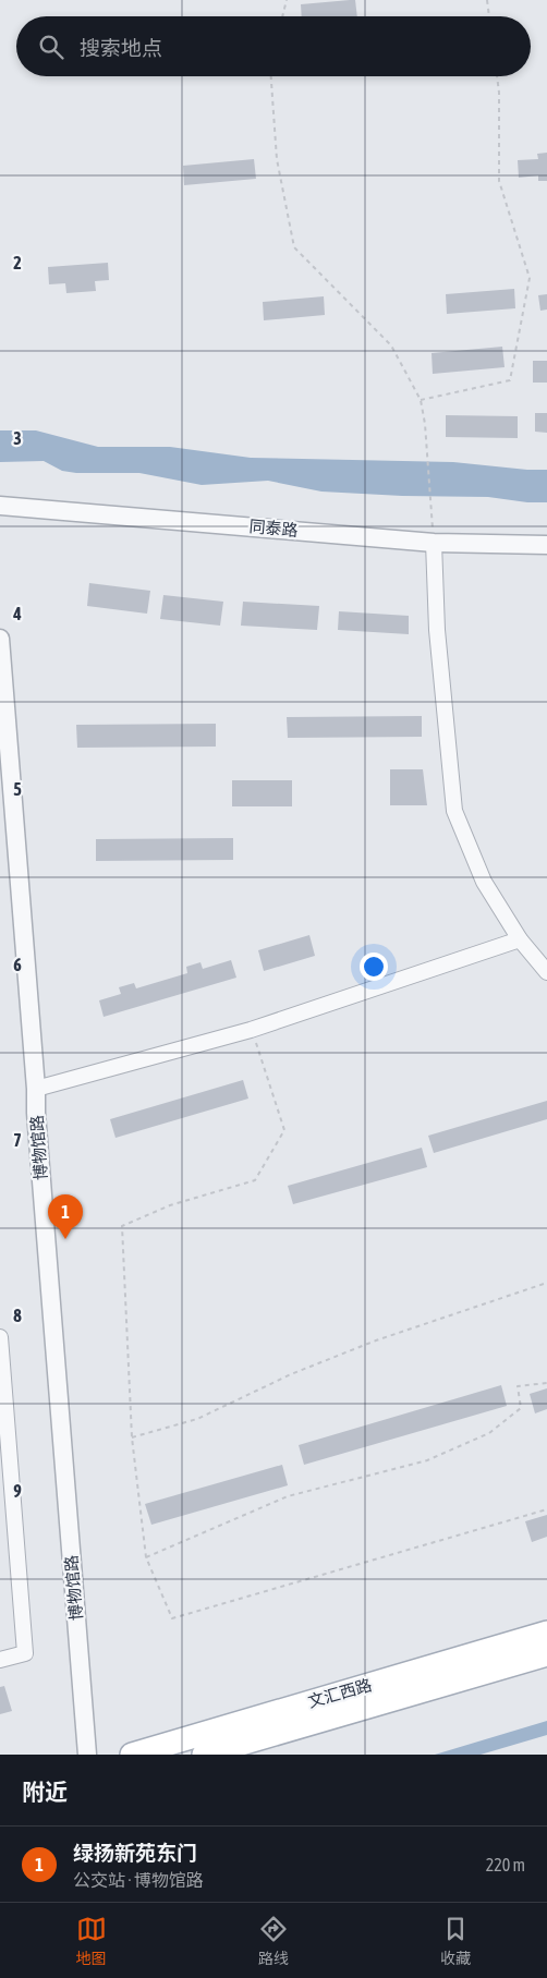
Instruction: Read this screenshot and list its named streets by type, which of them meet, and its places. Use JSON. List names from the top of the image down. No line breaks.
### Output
{"streets":{"main road":["文汇西路"],"street":["同泰路","博物馆路"]},"page":{"search":"搜索地点","pins":"1","heading":"附近","list":[{"mark":"1","name":"绿扬新苑东门","note":"公交站 · 博物馆路","value":"220 m"}],"nav":["地图","路线","收藏"]},"grid":{"rows":["2","3","4","5","6","7","8","9"]}}
